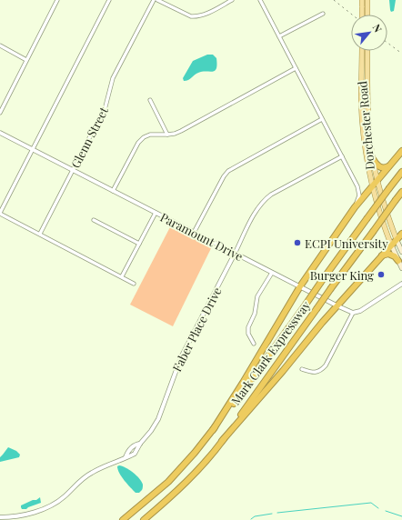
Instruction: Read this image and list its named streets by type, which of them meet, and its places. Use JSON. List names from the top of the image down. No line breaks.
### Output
{"streets":{"highway":["Mark Clark Expressway"],"main road":["Dorchester Road"],"street":["Glenn Street","Paramount Drive","Faber Place Drive"]},"crossings":[["Glenn Street","Paramount Drive"],["Paramount Drive","Faber Place Drive"]],"places":["ECPI University","Burger King"],"north":"top right"}
